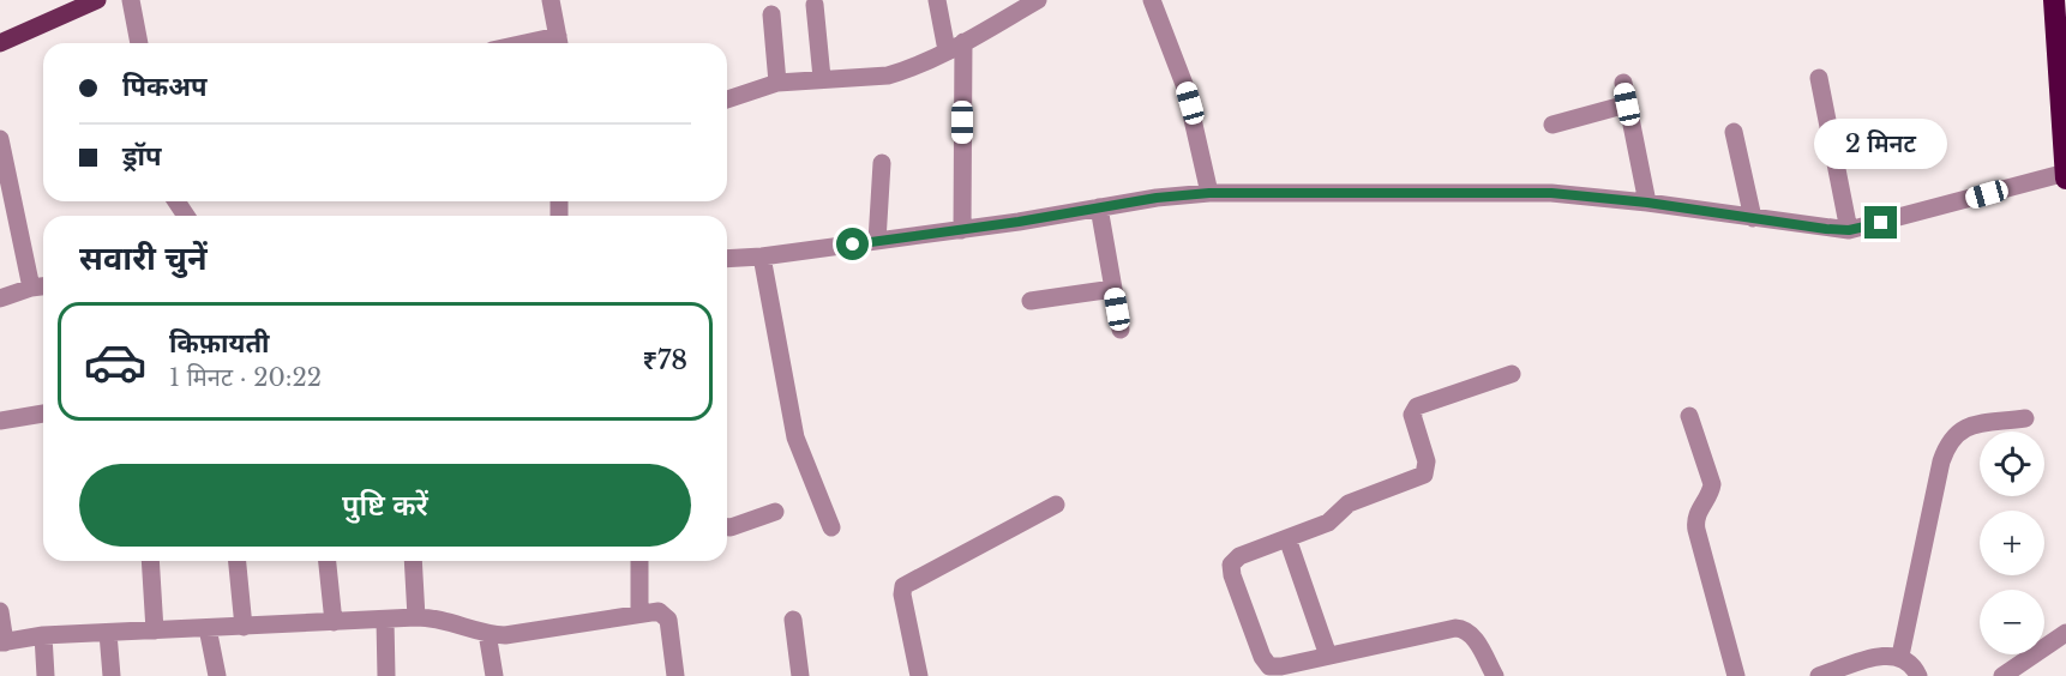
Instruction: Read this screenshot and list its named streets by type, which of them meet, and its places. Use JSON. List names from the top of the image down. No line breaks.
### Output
{"page":{"banner":["पिकअप","ड्रॉप"],"bubble":"2 मिनट","heading":"सवारी चुनें","list":[{"name":"किफ़ायती","note":"1 मिनट · 20:22","value":"₹78"}],"map_buttons":["+","−"],"buttons":"पुष्टि करें"}}
